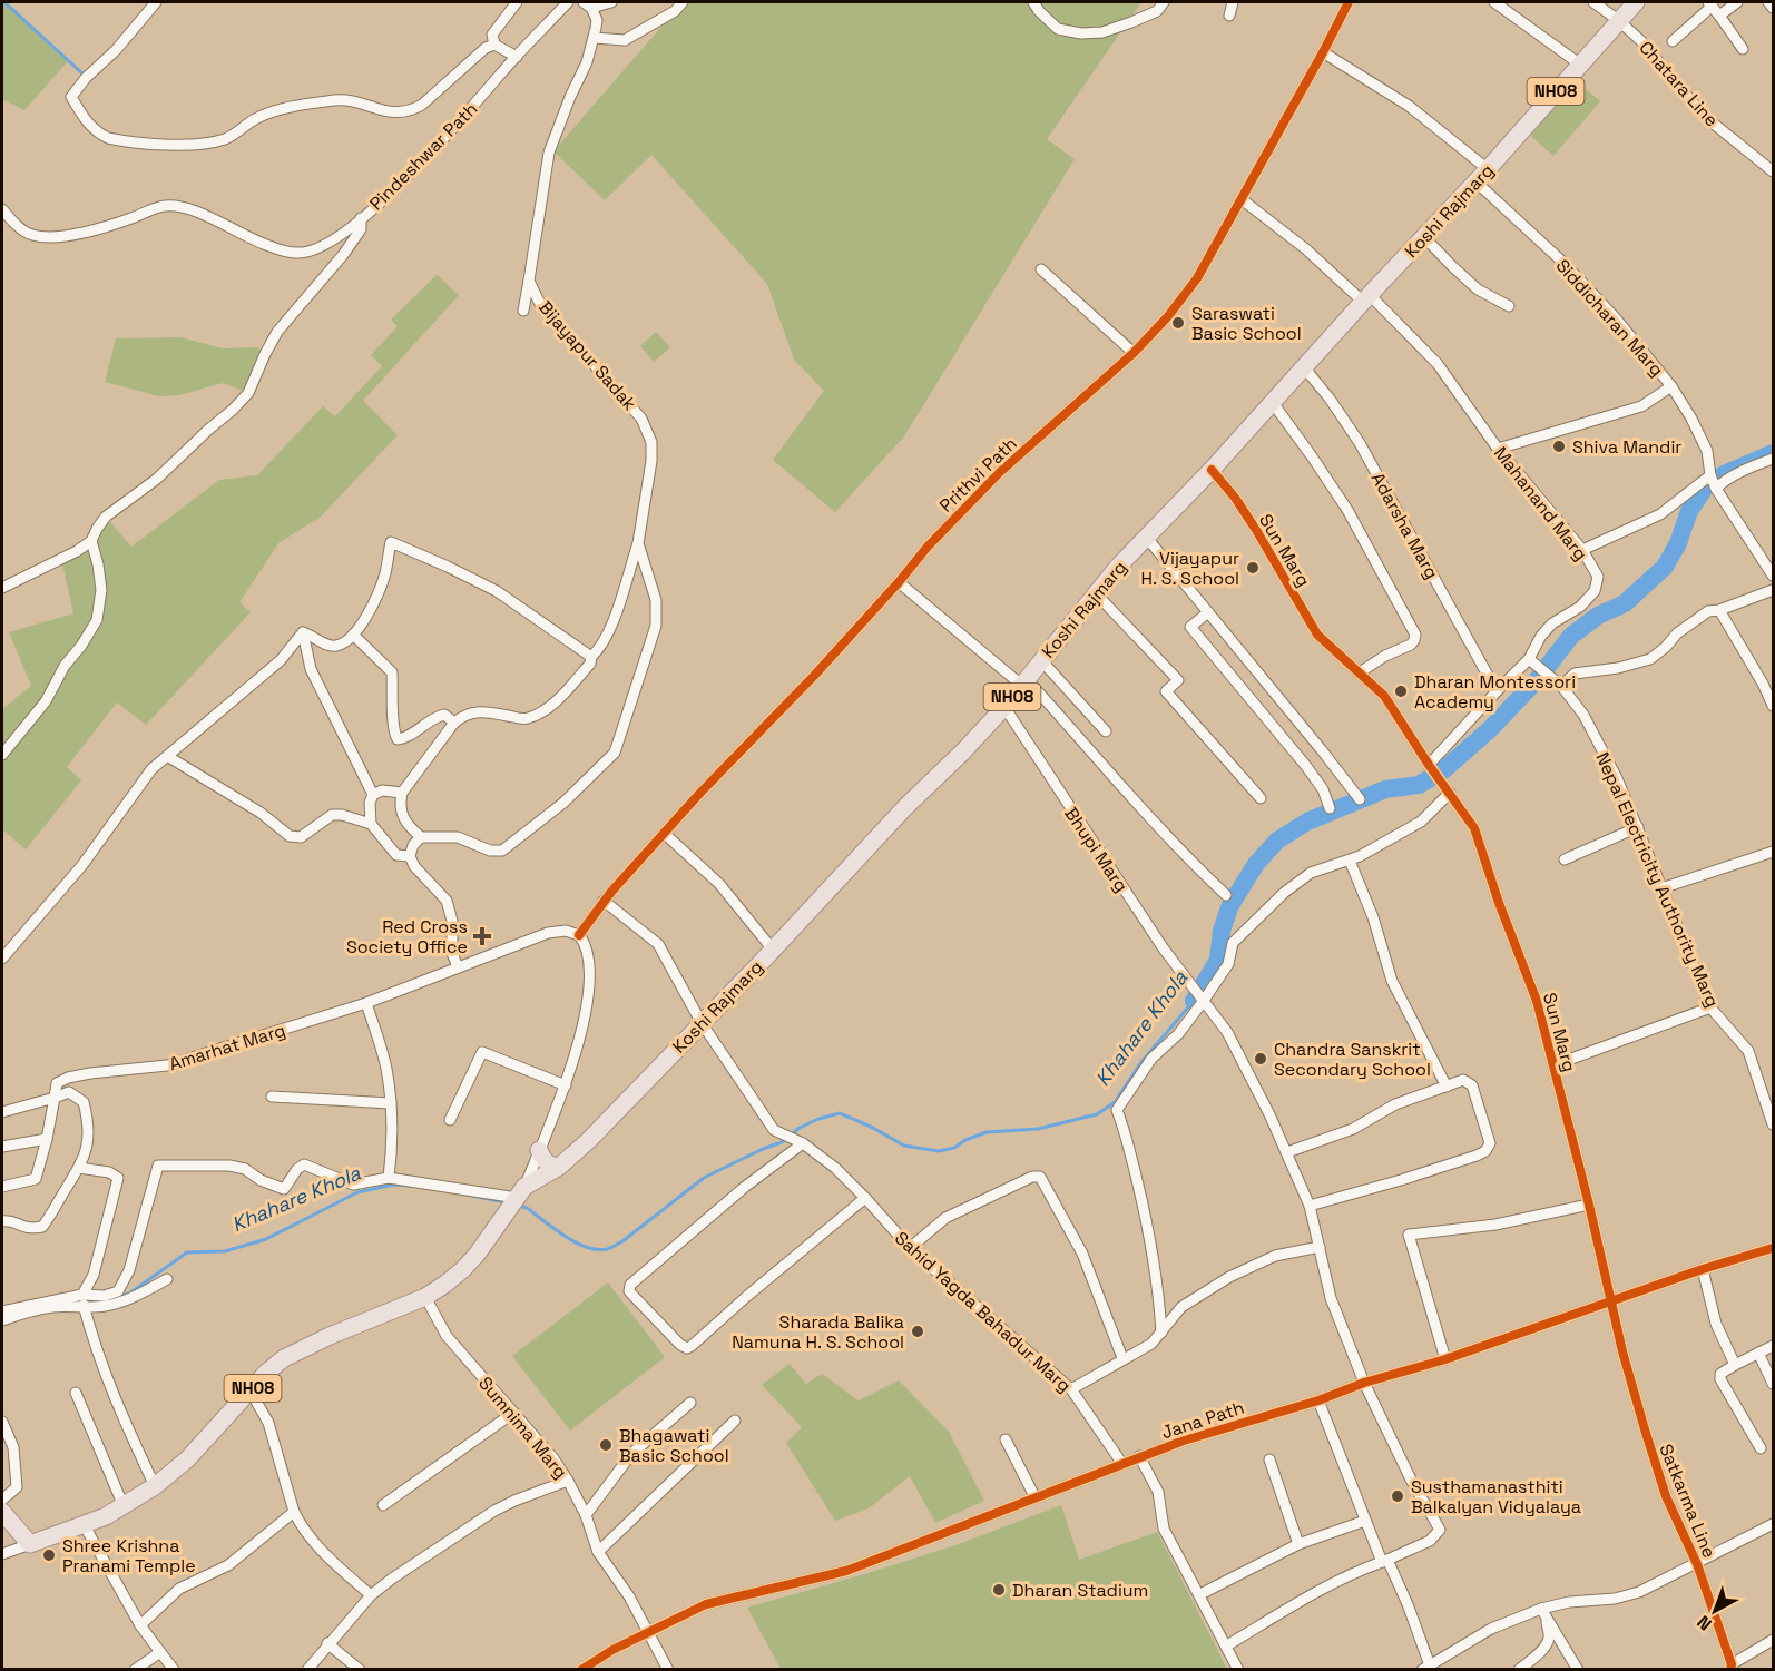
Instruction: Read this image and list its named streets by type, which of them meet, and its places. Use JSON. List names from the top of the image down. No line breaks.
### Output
{"streets":{"main road":["NH08","Koshi Rajmarg"],"street":["Chatara Line","Pindeshwar Path","Siddicharan Marg","Bijayapur Sadak","Prithvi Path","Mahanand Marg","Adarsha Marg","Sun Marg","Bhupi Marg","Nepal Electricity Authority Marg","Amarhat Marg","Sahid Yagda Bahadur Marg","Jana Path","Sumnima Marg","Satkarma Line"]},"crossings":[["Chatara Line","Koshi Rajmarg"],["Koshi Rajmarg","Siddicharan Marg"],["Koshi Rajmarg","Mahanand Marg"],["Koshi Rajmarg","Adarsha Marg"],["Koshi Rajmarg","Sun Marg"],["Koshi Rajmarg","Bhupi Marg"],["Koshi Rajmarg","Sumnima Marg"],["Siddicharan Marg","Prithvi Path"],["Prithvi Path","Mahanand Marg"],["Mahanand Marg","Adarsha Marg"],["Mahanand Marg","Sun Marg"],["Mahanand Marg","Nepal Electricity Authority Marg"],["Sun Marg","Jana Path"],["Sun Marg","Satkarma Line"],["Bhupi Marg","Jana Path"],["Sahid Yagda Bahadur Marg","Jana Path"],["Jana Path","Sumnima Marg"],["Jana Path","Satkarma Line"]],"water":["Khahare Khola"],"places":{"other":["Saraswati Basic School","Shiva Mandir","Vijayapur H. S. School","Dharan Montessori Academy","Chandra Sanskrit Secondary School","Sharada Balika Namuna H. S. School","Bhagawati Basic School","Susthamanasthiti Balkalyan Vidyalaya","Shree Krishna Pranami Temple","Dharan Stadium"],"health":["Red Cross Society Office"]},"north":"bottom left"}
